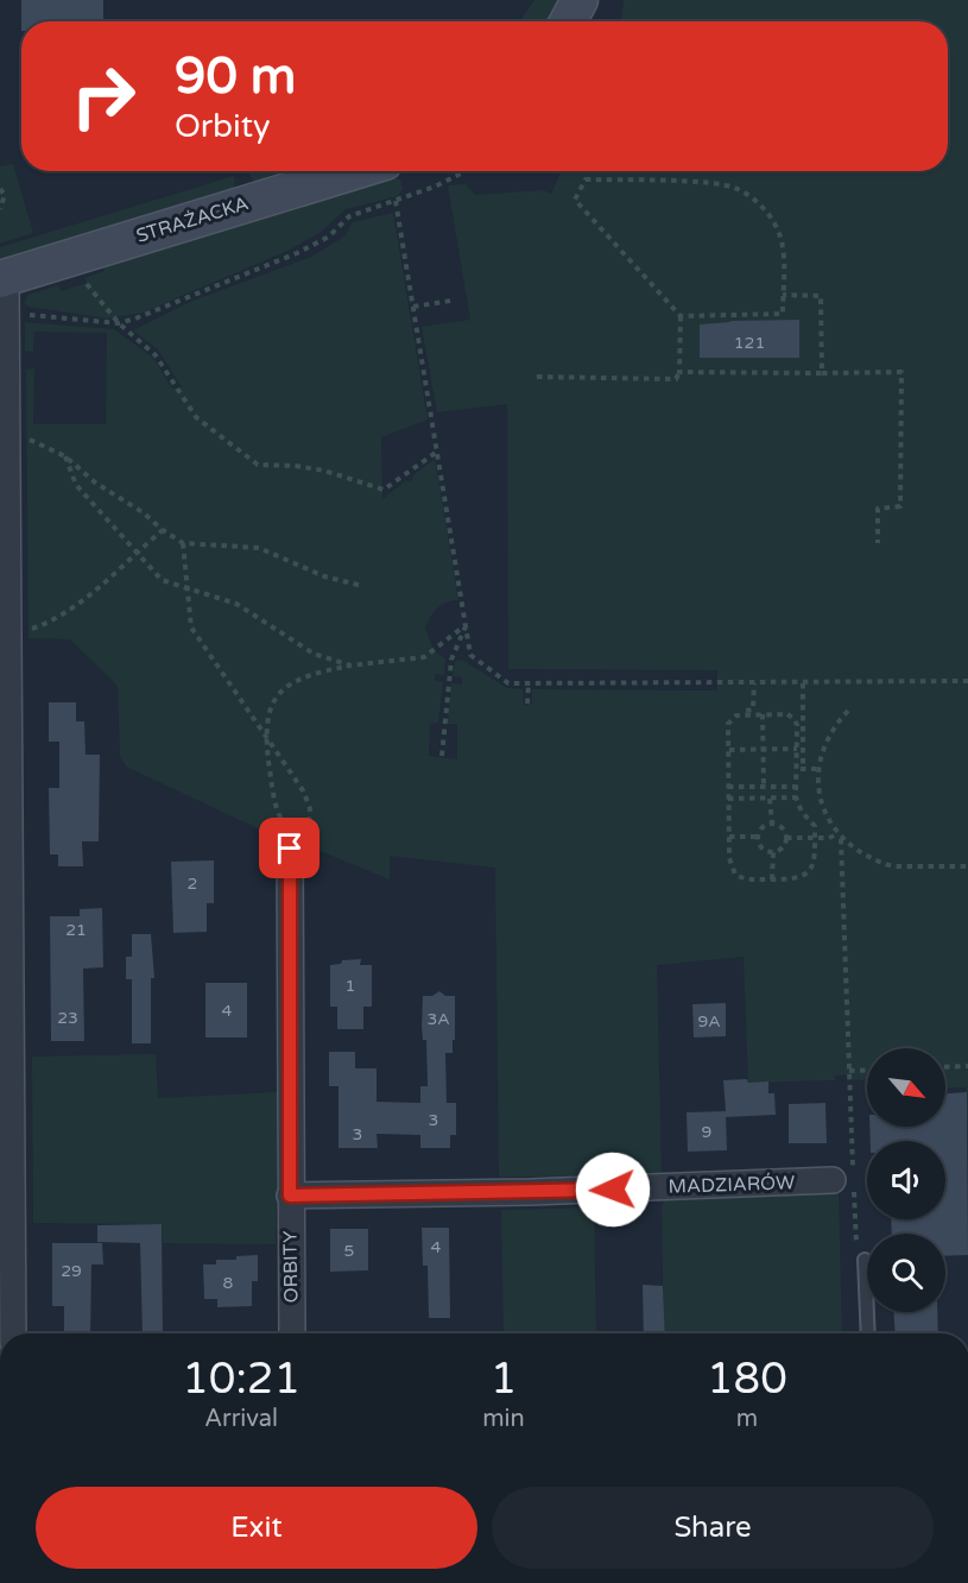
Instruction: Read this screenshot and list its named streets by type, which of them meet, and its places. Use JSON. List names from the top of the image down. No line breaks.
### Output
{"streets":{"street":["STRAŻACKA","MADZIARÓW","ORBITY"]},"crossings":[["MADZIARÓW","ORBITY"]],"house_numbers":["121","2","21","1","4","23","3A","9A","3","9","3","4","5","29","8"],"north":"bottom right","page":{"turn":["90 m","Orbity"],"eta":["10:21","Arrival","1","min","180","m"],"buttons":["Exit","Share"]}}
